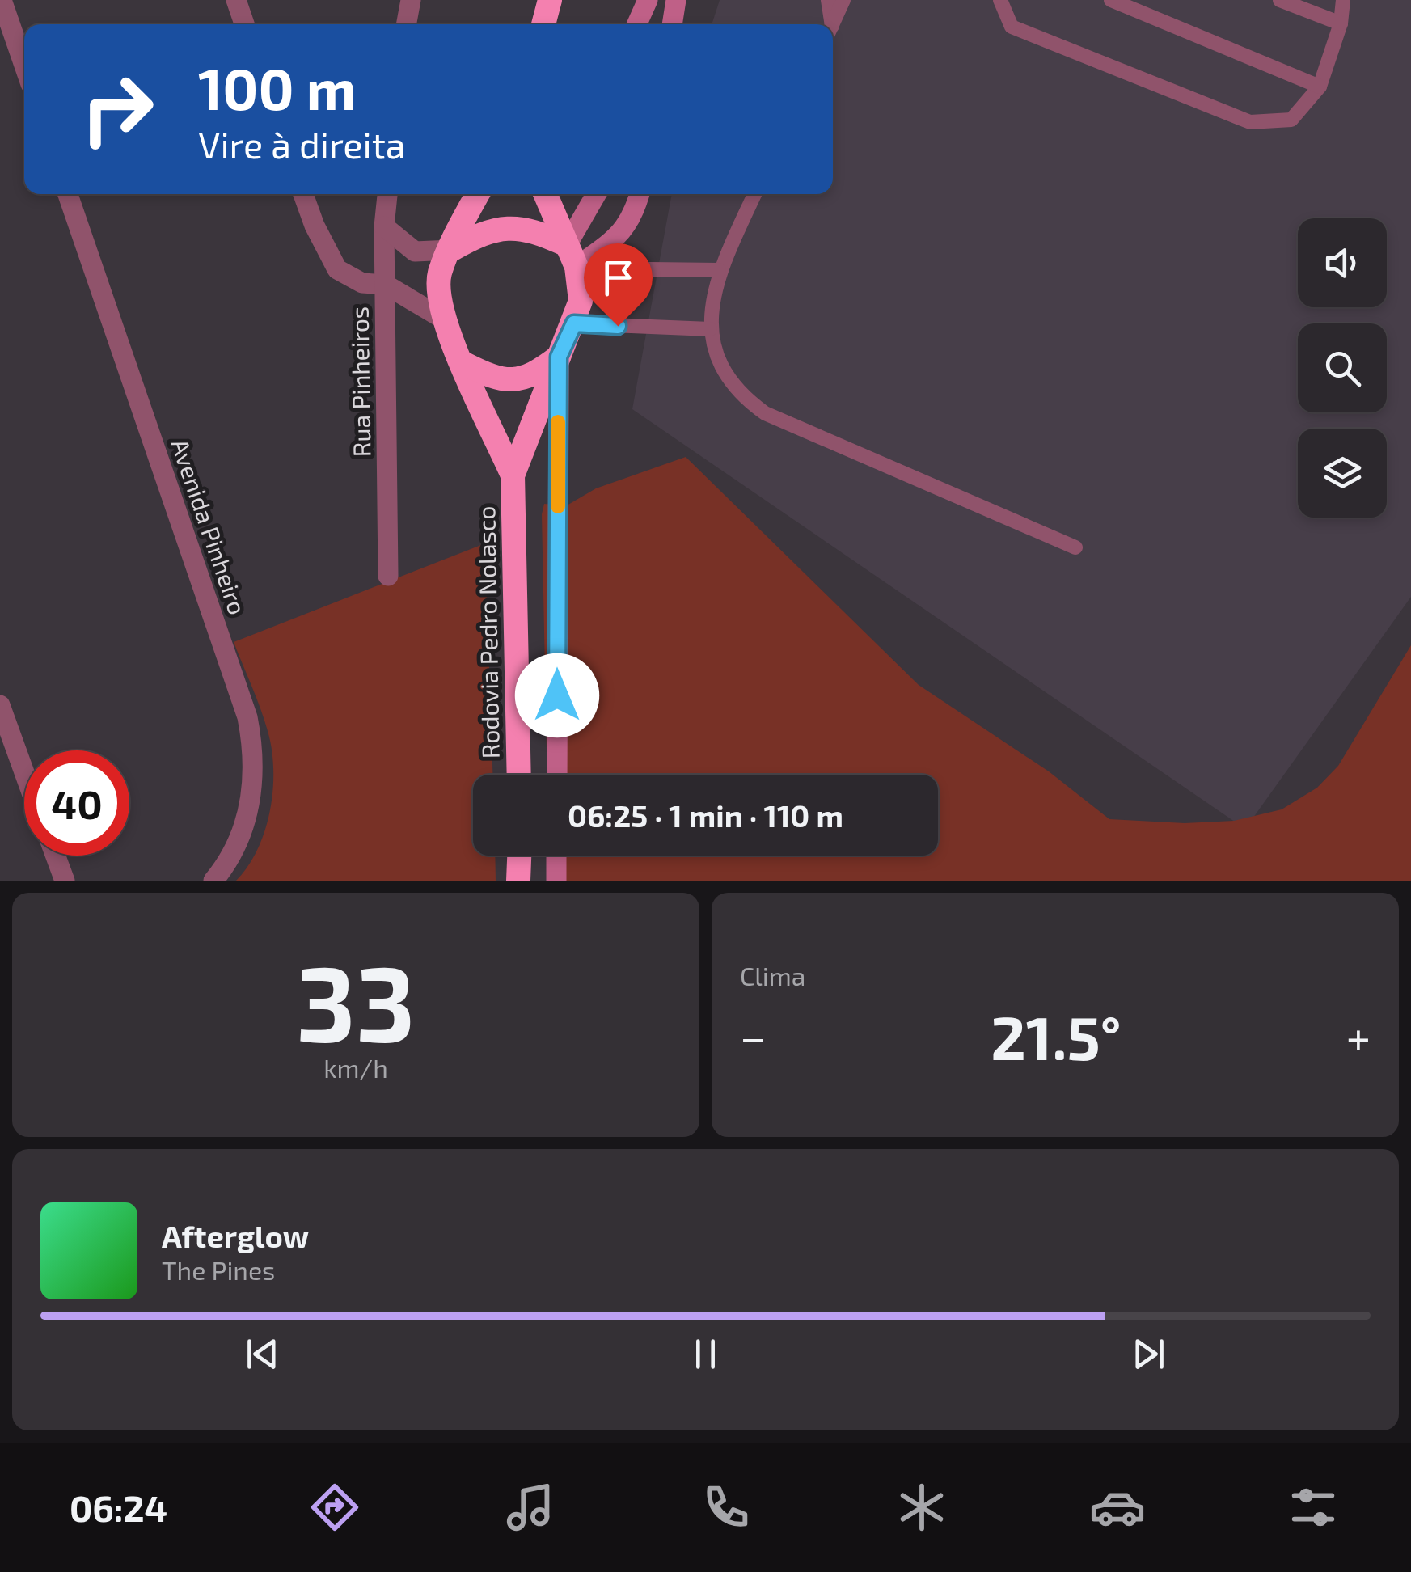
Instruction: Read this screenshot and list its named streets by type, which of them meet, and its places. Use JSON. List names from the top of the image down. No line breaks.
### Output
{"streets":{"highway":["Rodovia Pedro Nolasco"],"street":["Rua Pinheiros","Avenida Pinheiro"]},"page":{"turn":["100 m","Vire à direita"],"limit":"40","trip":"06:25 · 1 min · 110 m","tile":[["33","km/h"],"Clima"],"heat":["−","21.5°","+"],"song":["Afterglow","The Pines"],"tabs":"06:24"}}
